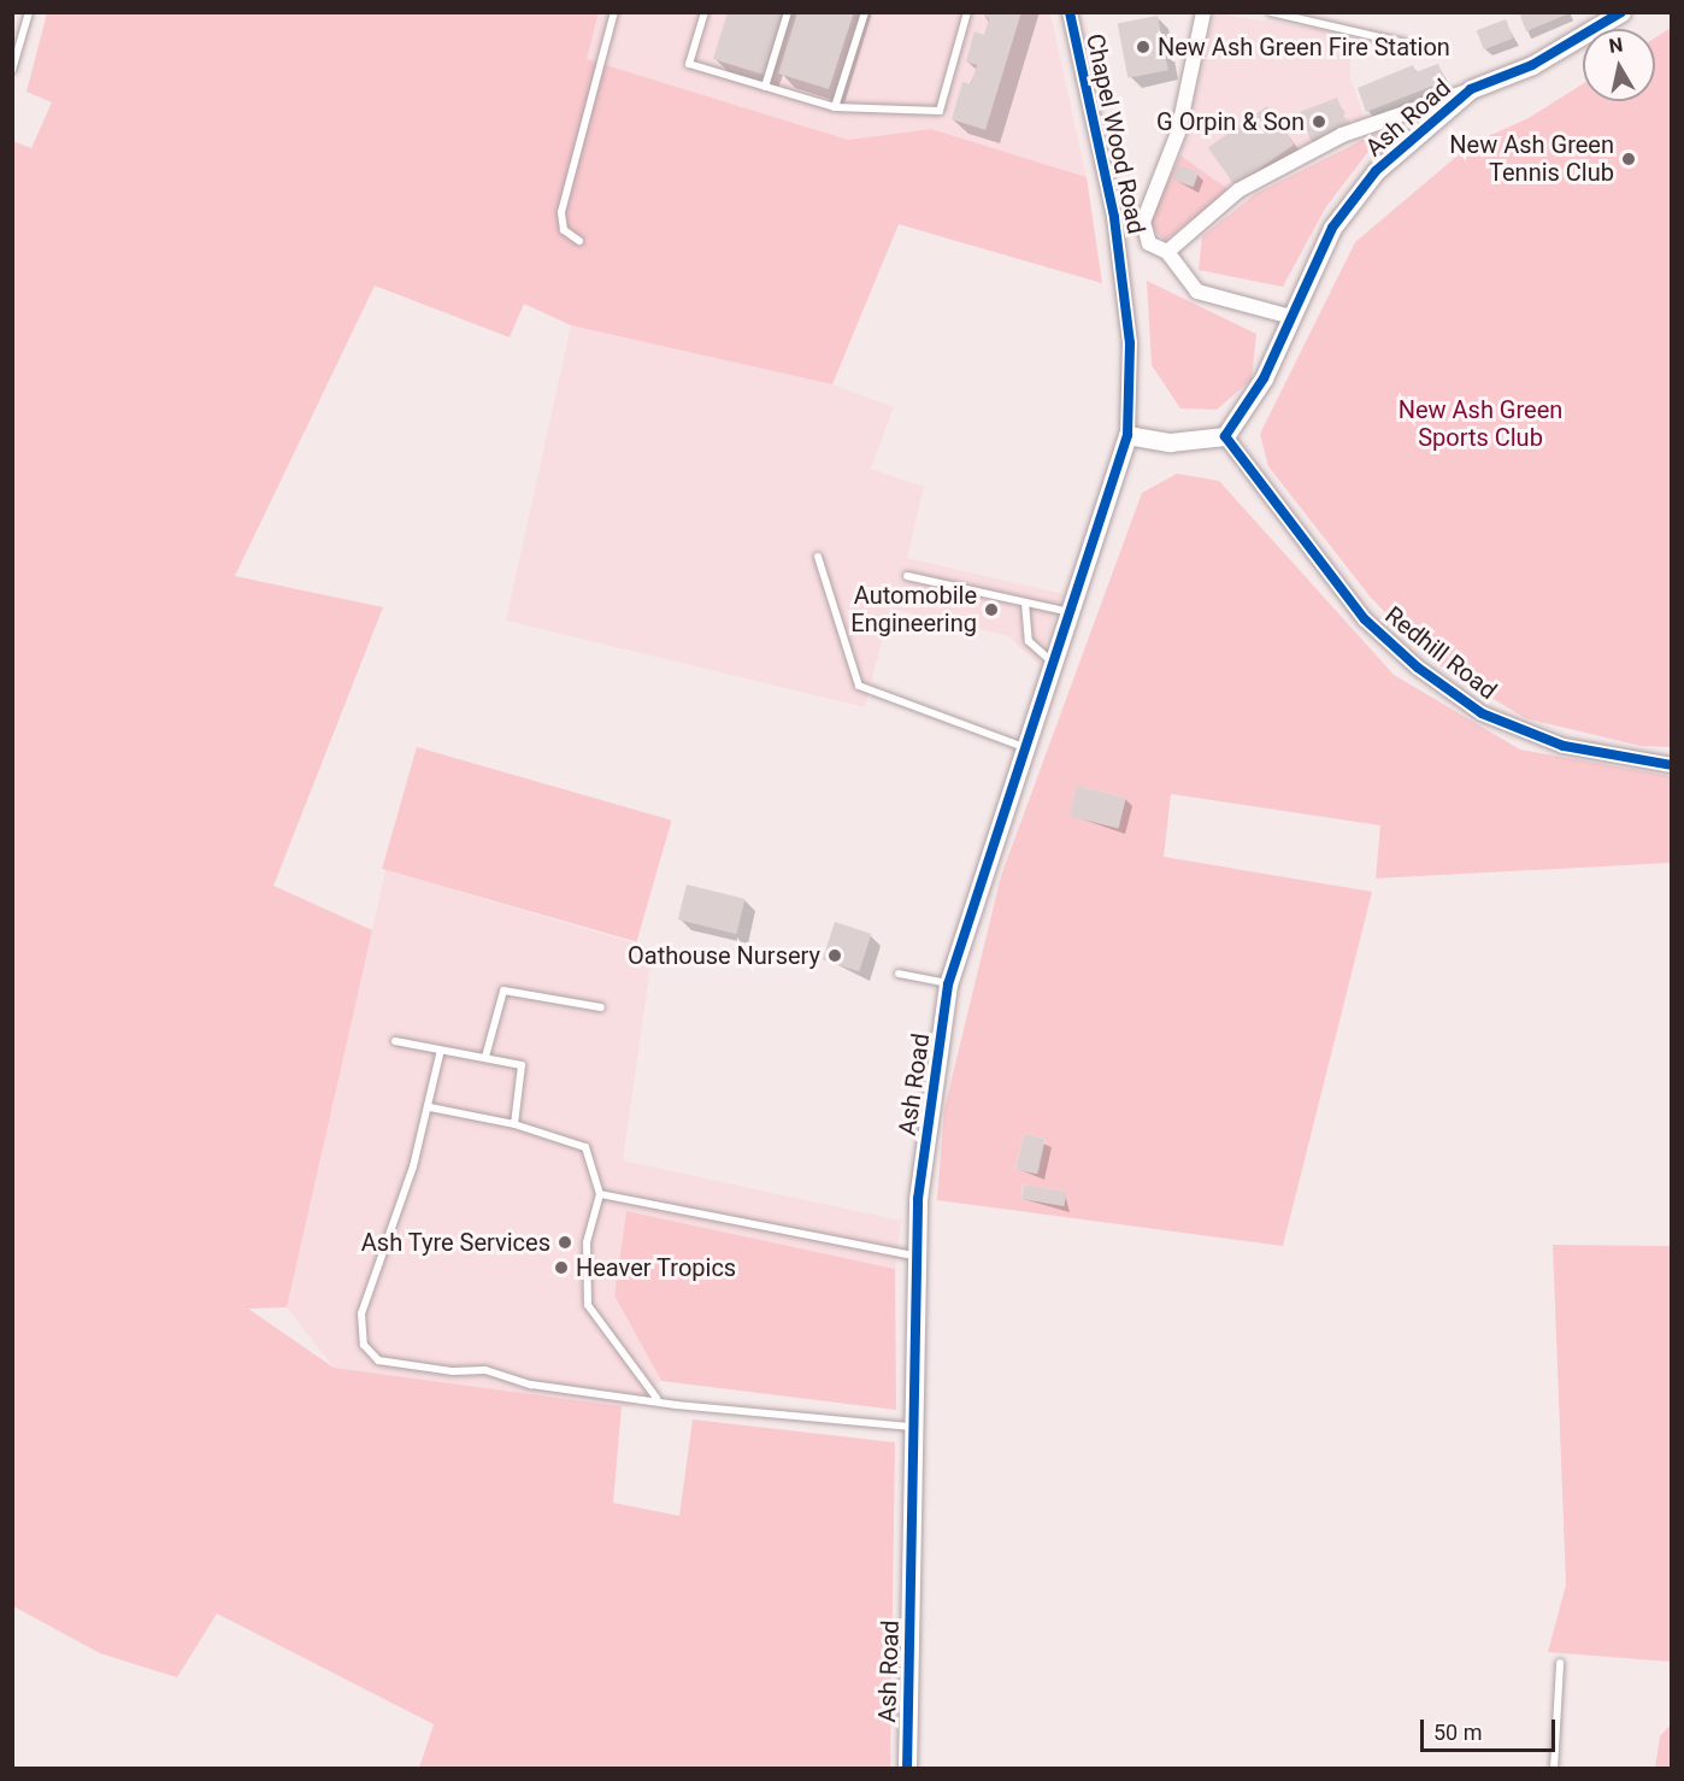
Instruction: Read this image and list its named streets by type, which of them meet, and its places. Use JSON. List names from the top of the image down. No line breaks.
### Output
{"streets":{"street":["Ash Road","Chapel Wood Road","Redhill Road"]},"crossings":[["Ash Road","Chapel Wood Road"],["Ash Road","Redhill Road"]],"parks":["New Ash Green Sports Club"],"places":["New Ash Green Fire Station","G Orpin & Son","New Ash Green Tennis Club","Automobile Engineering","Oathouse Nursery","Ash Tyre Services","Heaver Tropics"],"scale_bar":"50 m","north":"top"}
